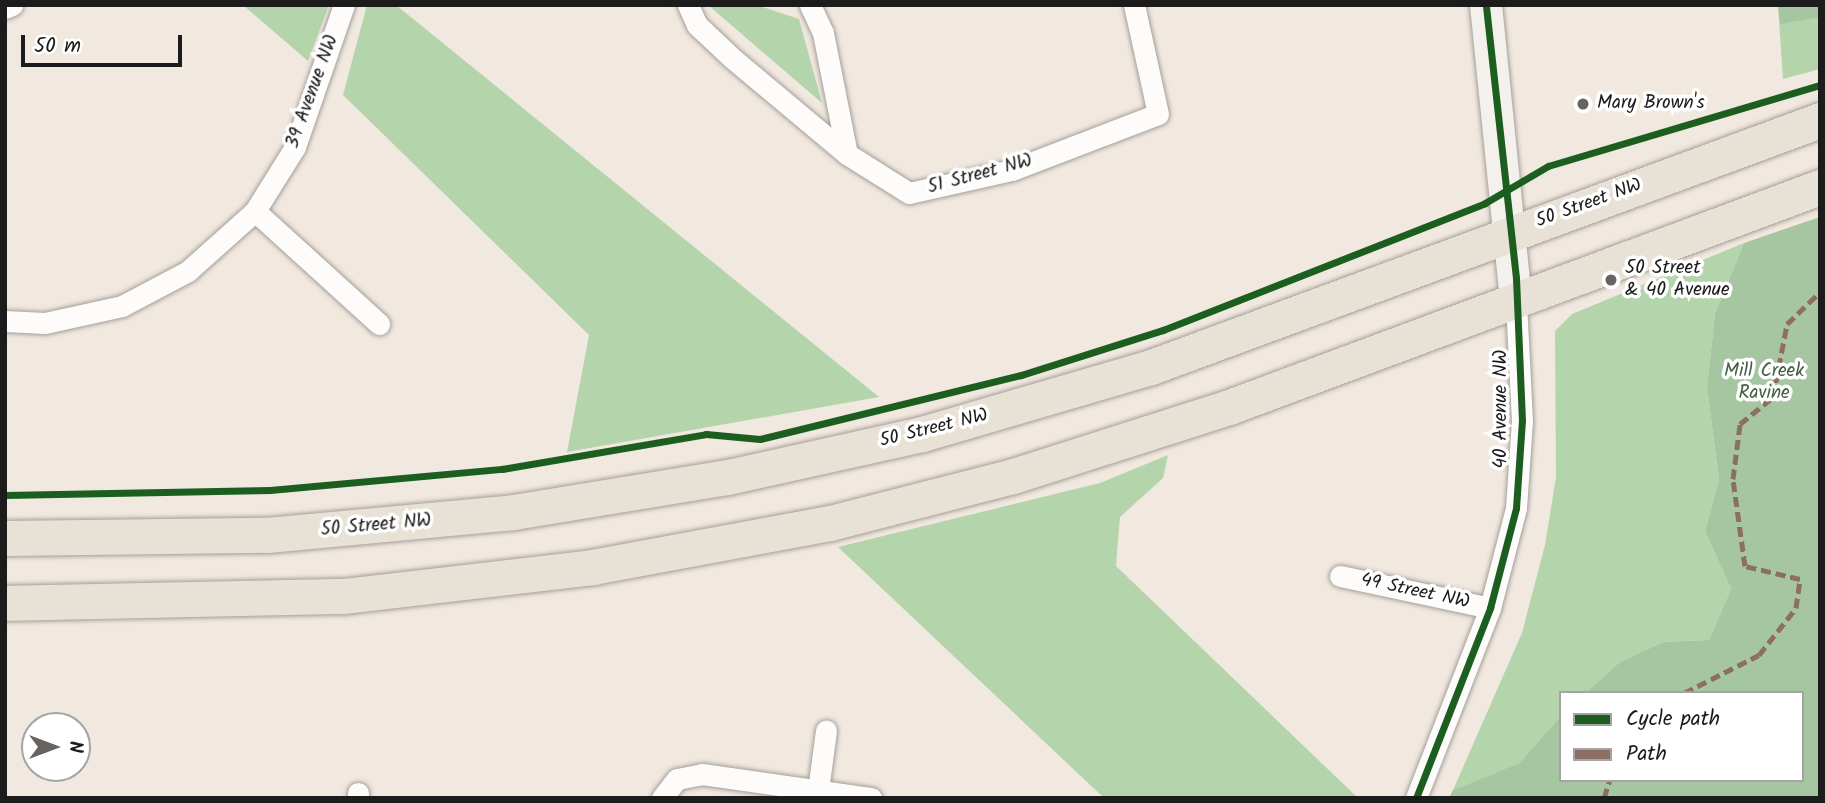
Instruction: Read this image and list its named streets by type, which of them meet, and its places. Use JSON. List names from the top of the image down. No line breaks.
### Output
{"streets":{"main road":["50 Street NW"],"street":["39 Avenue NW","51 Street NW","40 Avenue NW","49 Street NW"]},"crossings":[["50 Street NW","40 Avenue NW"],["40 Avenue NW","49 Street NW"]],"parks":["Mill Creek Ravine"],"places":["Mary Brown's","50 Street & 40 Avenue"],"legend":["Cycle path","Path"],"scale_bar":"50 m","north":"right"}
